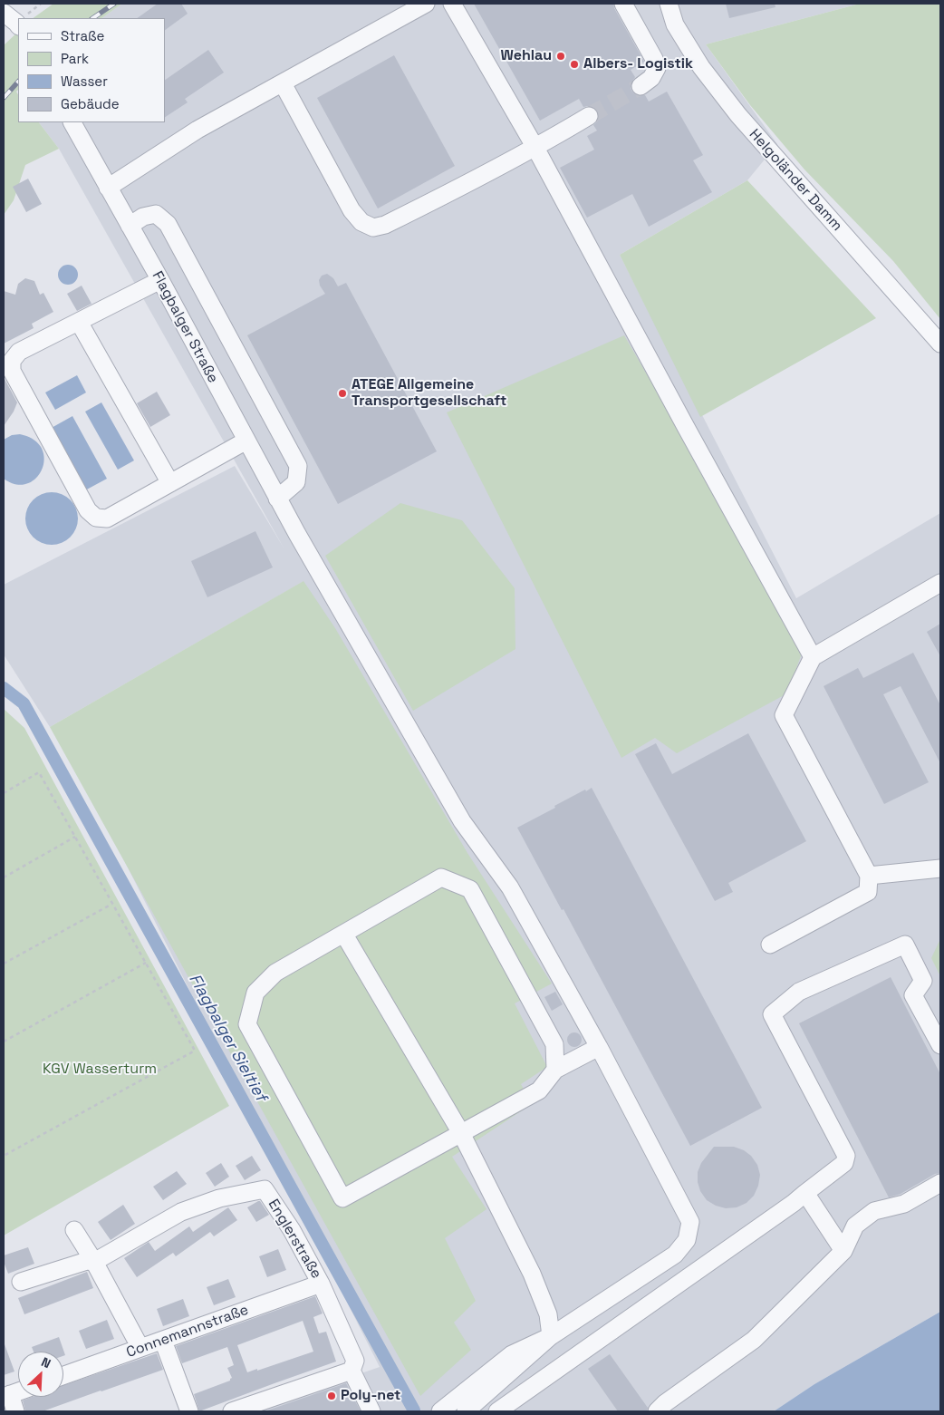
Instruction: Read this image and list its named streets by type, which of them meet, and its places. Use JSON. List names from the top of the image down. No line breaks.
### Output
{"streets":{"street":["Helgoländer Damm","Flagbalger Straße","Englerstraße","Connemannstraße"]},"crossings":[["Englerstraße","Connemannstraße"]],"water":["Flagbalger Sieltief"],"parks":["KGV Wasserturm"],"places":["Wehlau","Albers- Logistik","ATEGE Allgemeine Transportgesellschaft","Poly-net"],"legend":["Straße","Park","Wasser","Gebäude"],"north":"top right"}
